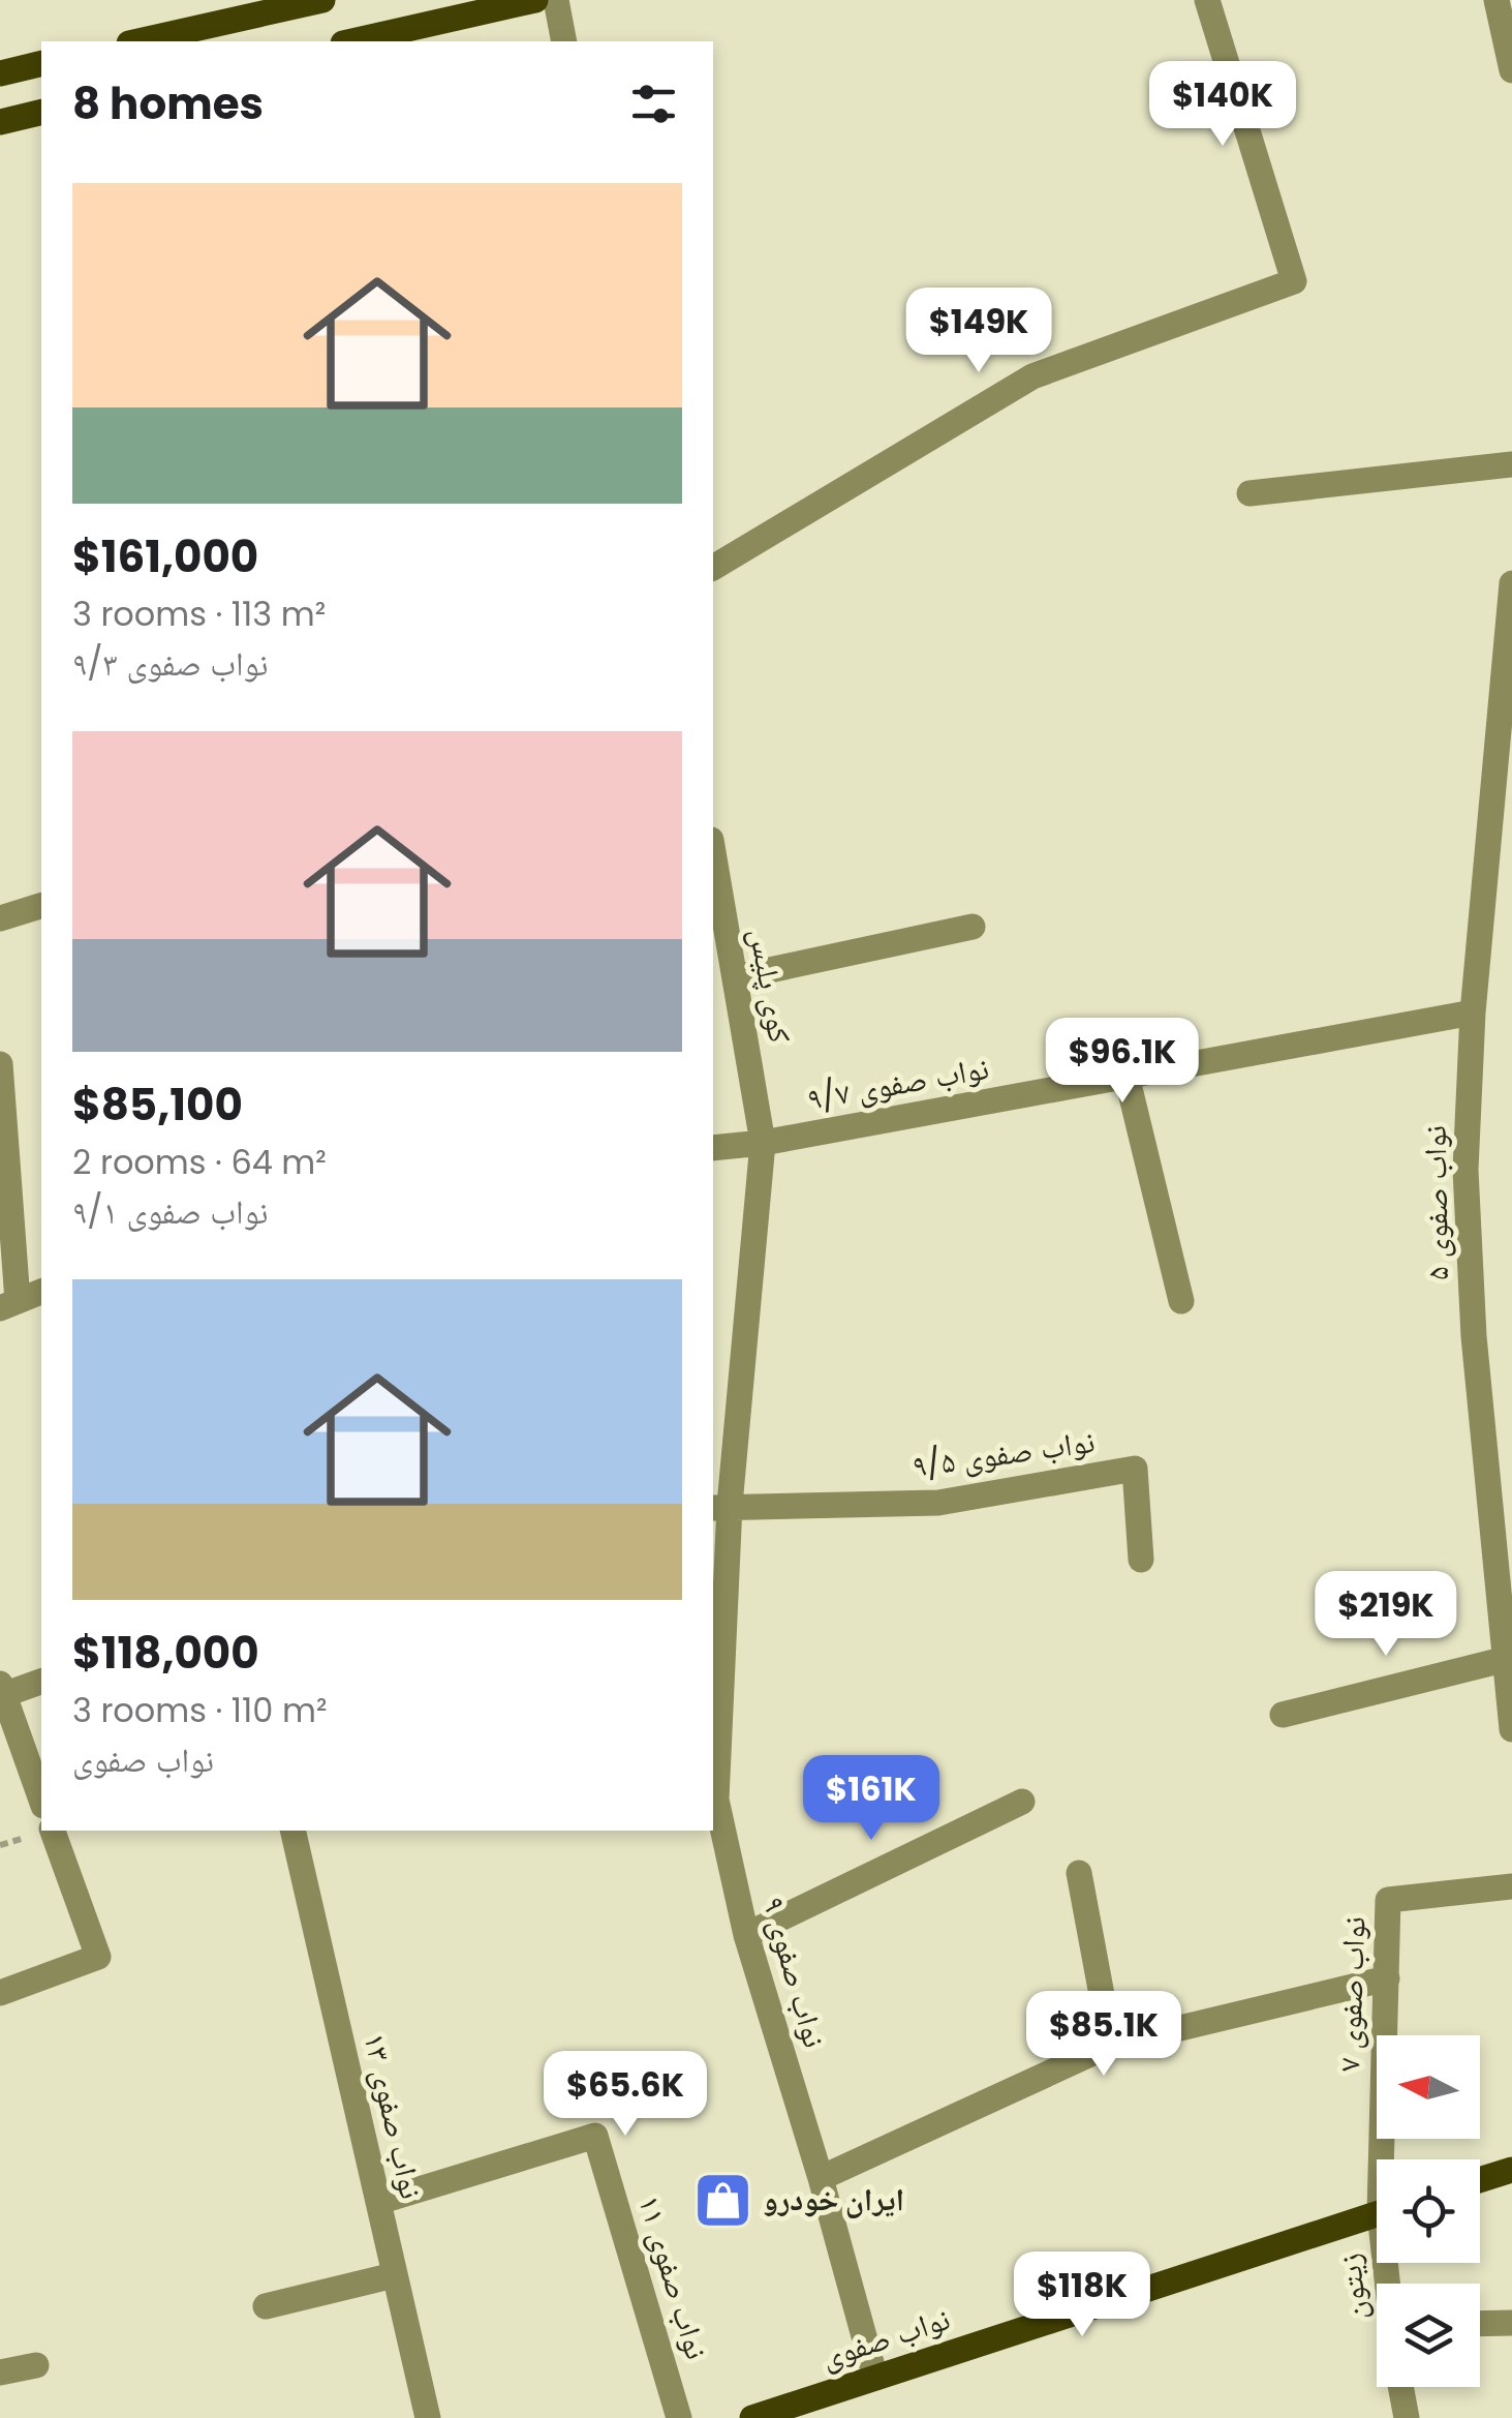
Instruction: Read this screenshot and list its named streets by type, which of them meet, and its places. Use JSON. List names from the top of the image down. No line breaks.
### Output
{"streets":{"main road":["نواب صفوی"],"street":["کوی پلیس","نواب صفوی ۹/۷","نواب صفوی ۵","نواب صفوی ۹/۵","نواب صفوی ۹","نواب صفوی ۷","نواب صفوی ۱۳","نواب صفوی ۱۱"]},"crossings":[["کوی پلیس","نواب صفوی ۹/۷"],["کوی پلیس","نواب صفوی ۹"],["نواب صفوی ۹/۷","نواب صفوی ۵"],["نواب صفوی ۹/۷","نواب صفوی ۹"],["نواب صفوی ۹/۵","نواب صفوی ۹"],["نواب صفوی ۹","نواب صفوی"],["نواب صفوی ۱۳","نواب صفوی ۱۱"]],"places":{"shop":["ایران خودرو"]},"north":"left","page":{"heading":"8 homes","price":["$140K","$149K","$96.1K","$219K","$161K","$85.1K","$65.6K","$118K"],"list":[{"name":"$161,000","note":"3 rooms · 113 m² · نواب صفوی ۹/۳"},{"name":"$85,100","note":"2 rooms · 64 m² · نواب صفوی ۹/۱"},{"name":"$118,000","note":"3 rooms · 110 m² · نواب صفوی"}]}}
